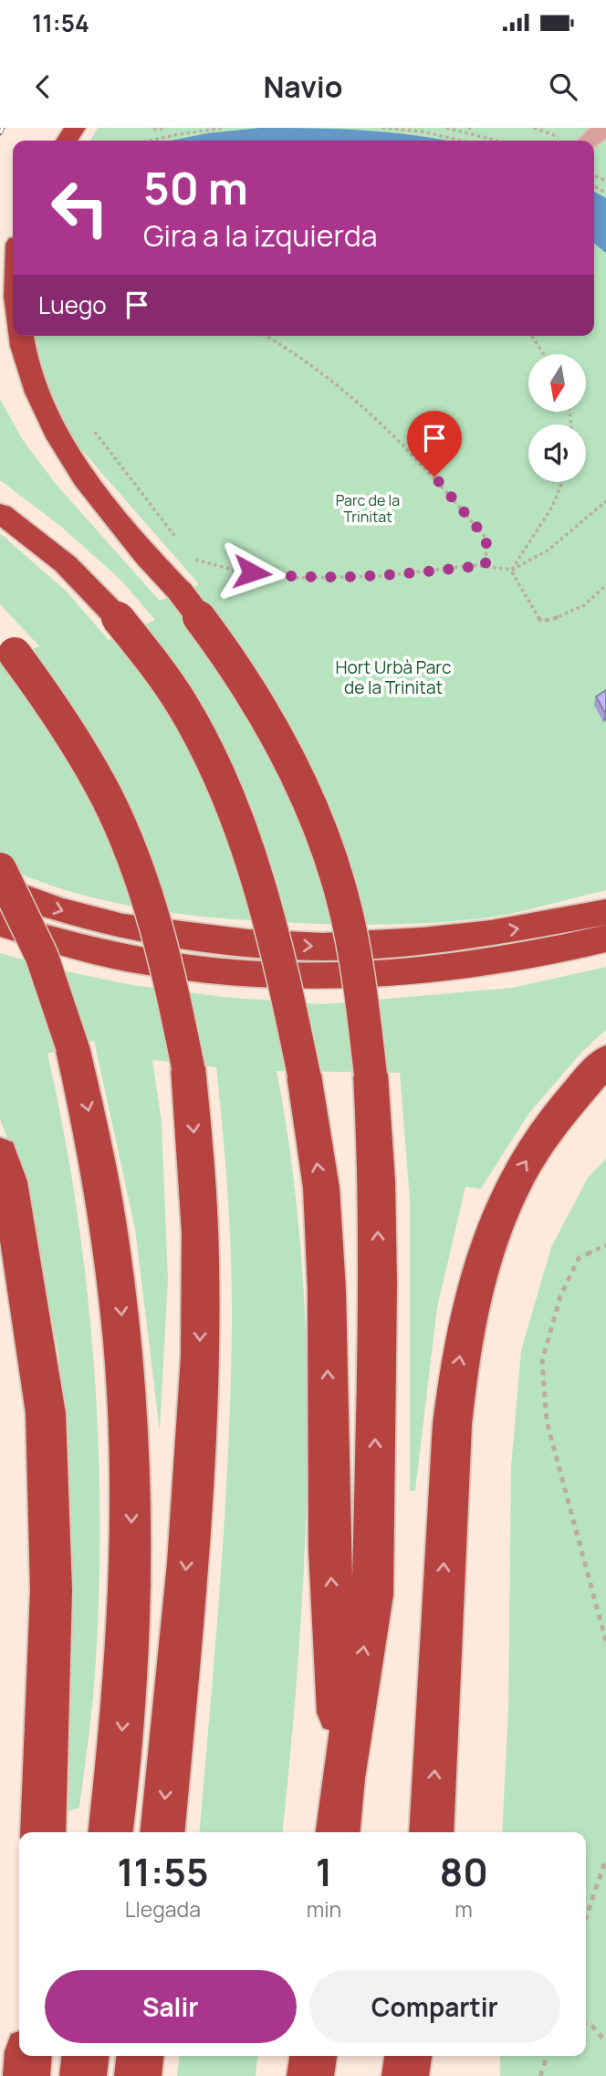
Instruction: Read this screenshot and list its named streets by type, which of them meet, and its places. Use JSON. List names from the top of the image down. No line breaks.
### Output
{"parks":["Parc de la Trinitat","Hort Urbà Parc de la Trinitat"],"north":"bottom","page":{"status":"11:54","header":"Navio","turn":["50 m","Gira a la izquierda"],"then":"Luego","eta":["11:55","Llegada","1","min","80","m"],"buttons":["Salir","Compartir"]}}
